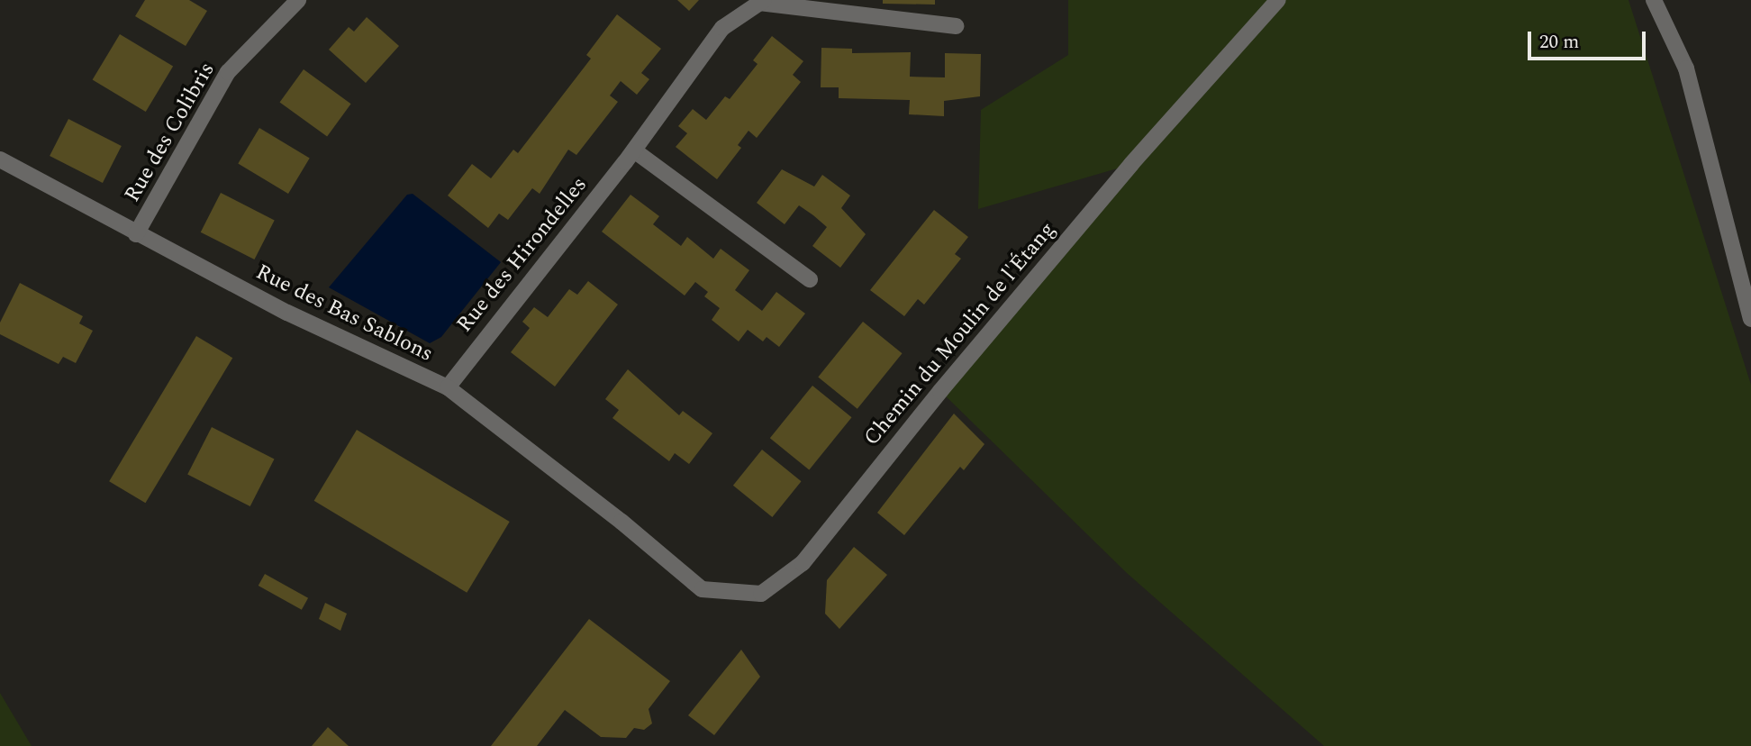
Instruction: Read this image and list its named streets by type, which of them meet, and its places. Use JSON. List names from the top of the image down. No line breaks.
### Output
{"streets":{"street":["Rue des Colibris","Rue des Hirondelles","Rue des Bas Sablons","Chemin du Moulin de l'Étang"]},"crossings":[["Rue des Colibris","Rue des Bas Sablons"],["Rue des Hirondelles","Rue des Bas Sablons"],["Rue des Bas Sablons","Chemin du Moulin de l'Étang"]],"scale_bar":"20 m"}
